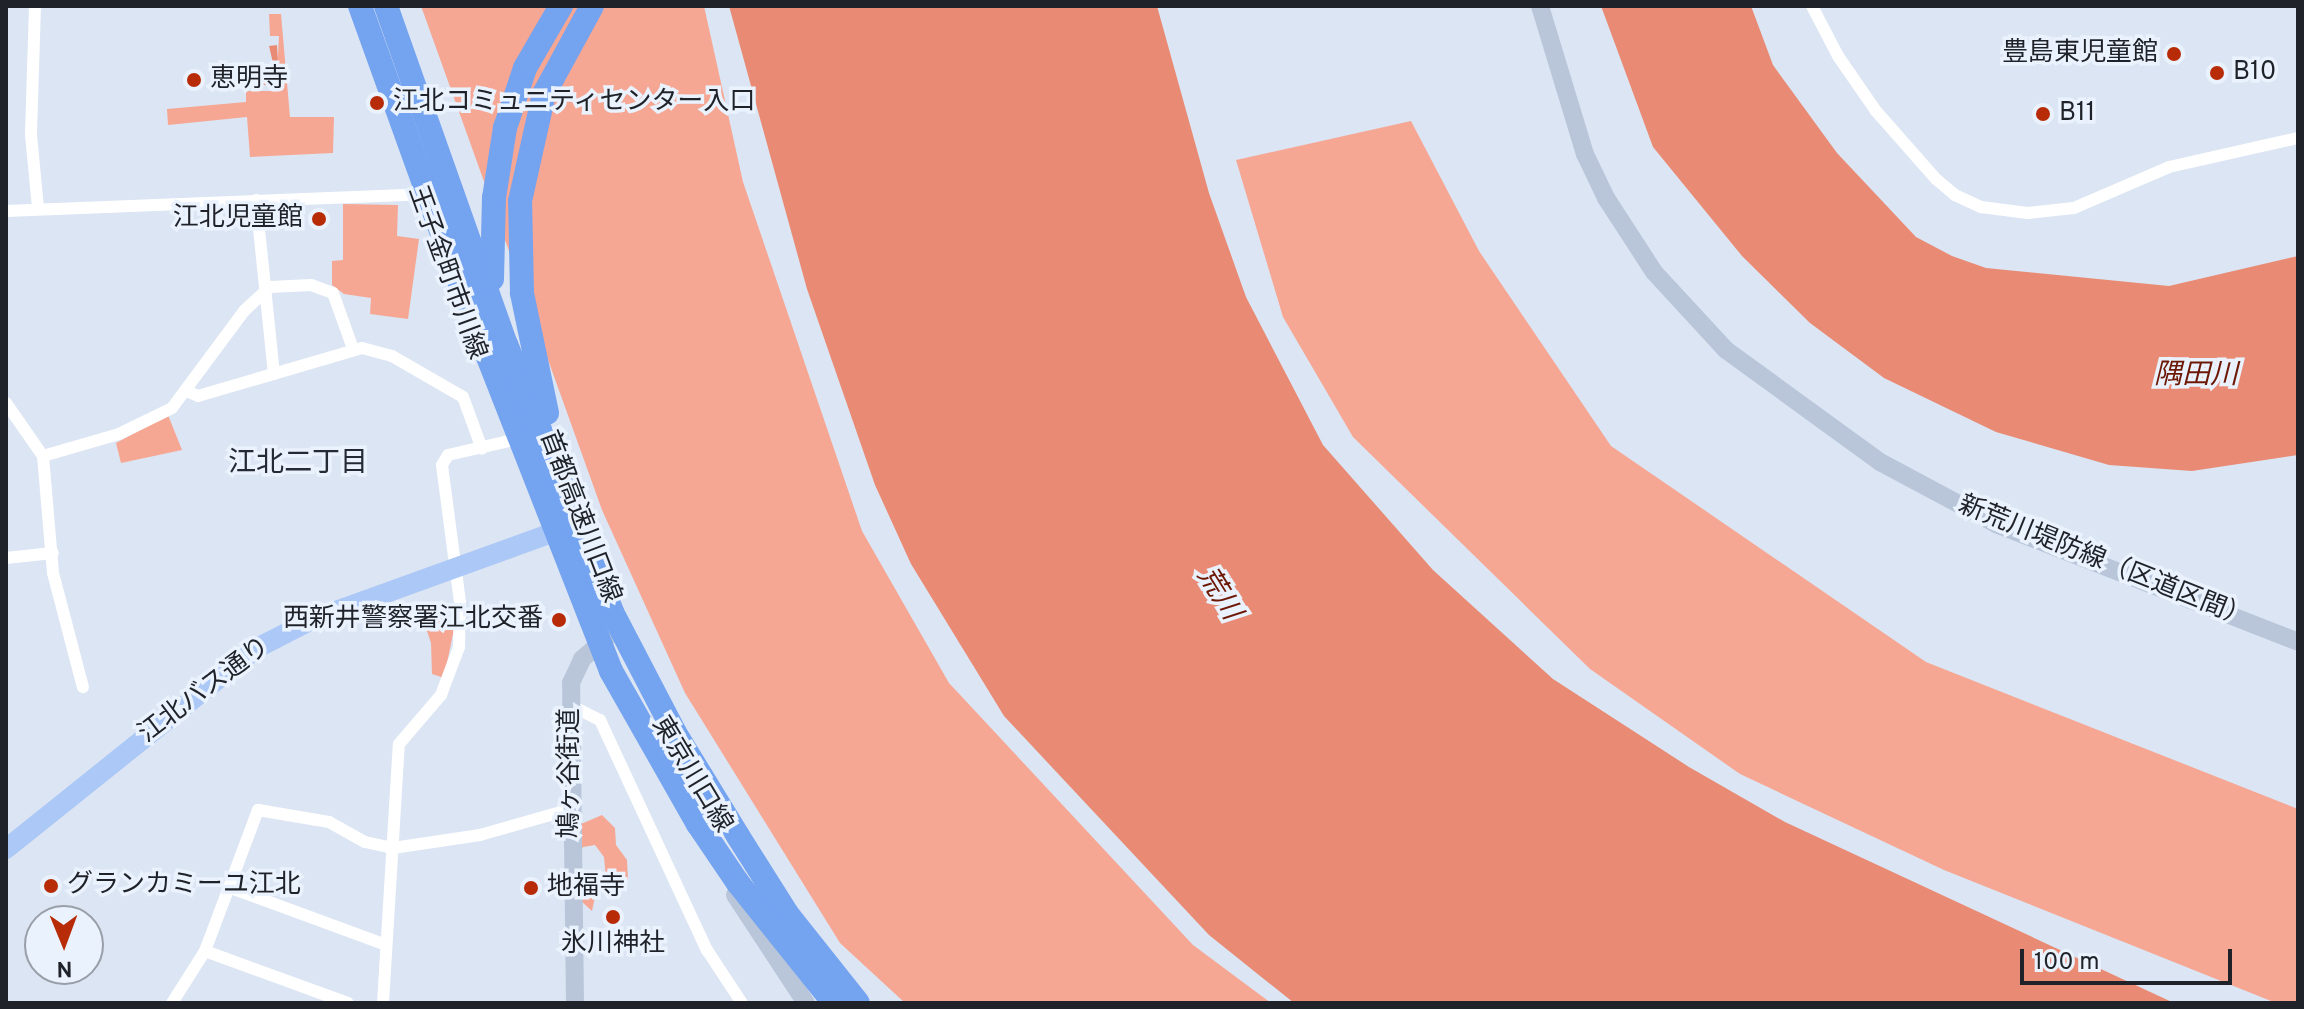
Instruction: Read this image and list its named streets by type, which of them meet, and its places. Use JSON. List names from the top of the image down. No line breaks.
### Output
{"streets":{"highway":["首都高速川口線"],"main road":["王子金町市川線","新荒川堤防線（区道区間）","江北バス通り","鳩ヶ谷街道","東京川口線"]},"crossings":[["王子金町市川線","江北バス通り"],["王子金町市川線","東京川口線"],["江北バス通り","東京川口線"],["鳩ヶ谷街道","東京川口線"]],"districts":["江北二丁目"],"water":["隅田川","荒川"],"places":["豊島東児童館","B10","恵明寺","江北コミュニティセンター入口","B11","江北児童館","西新井警察署江北交番","グランカミーユ江北","地福寺","氷川神社"],"scale_bar":"100 m","north":"bottom"}
